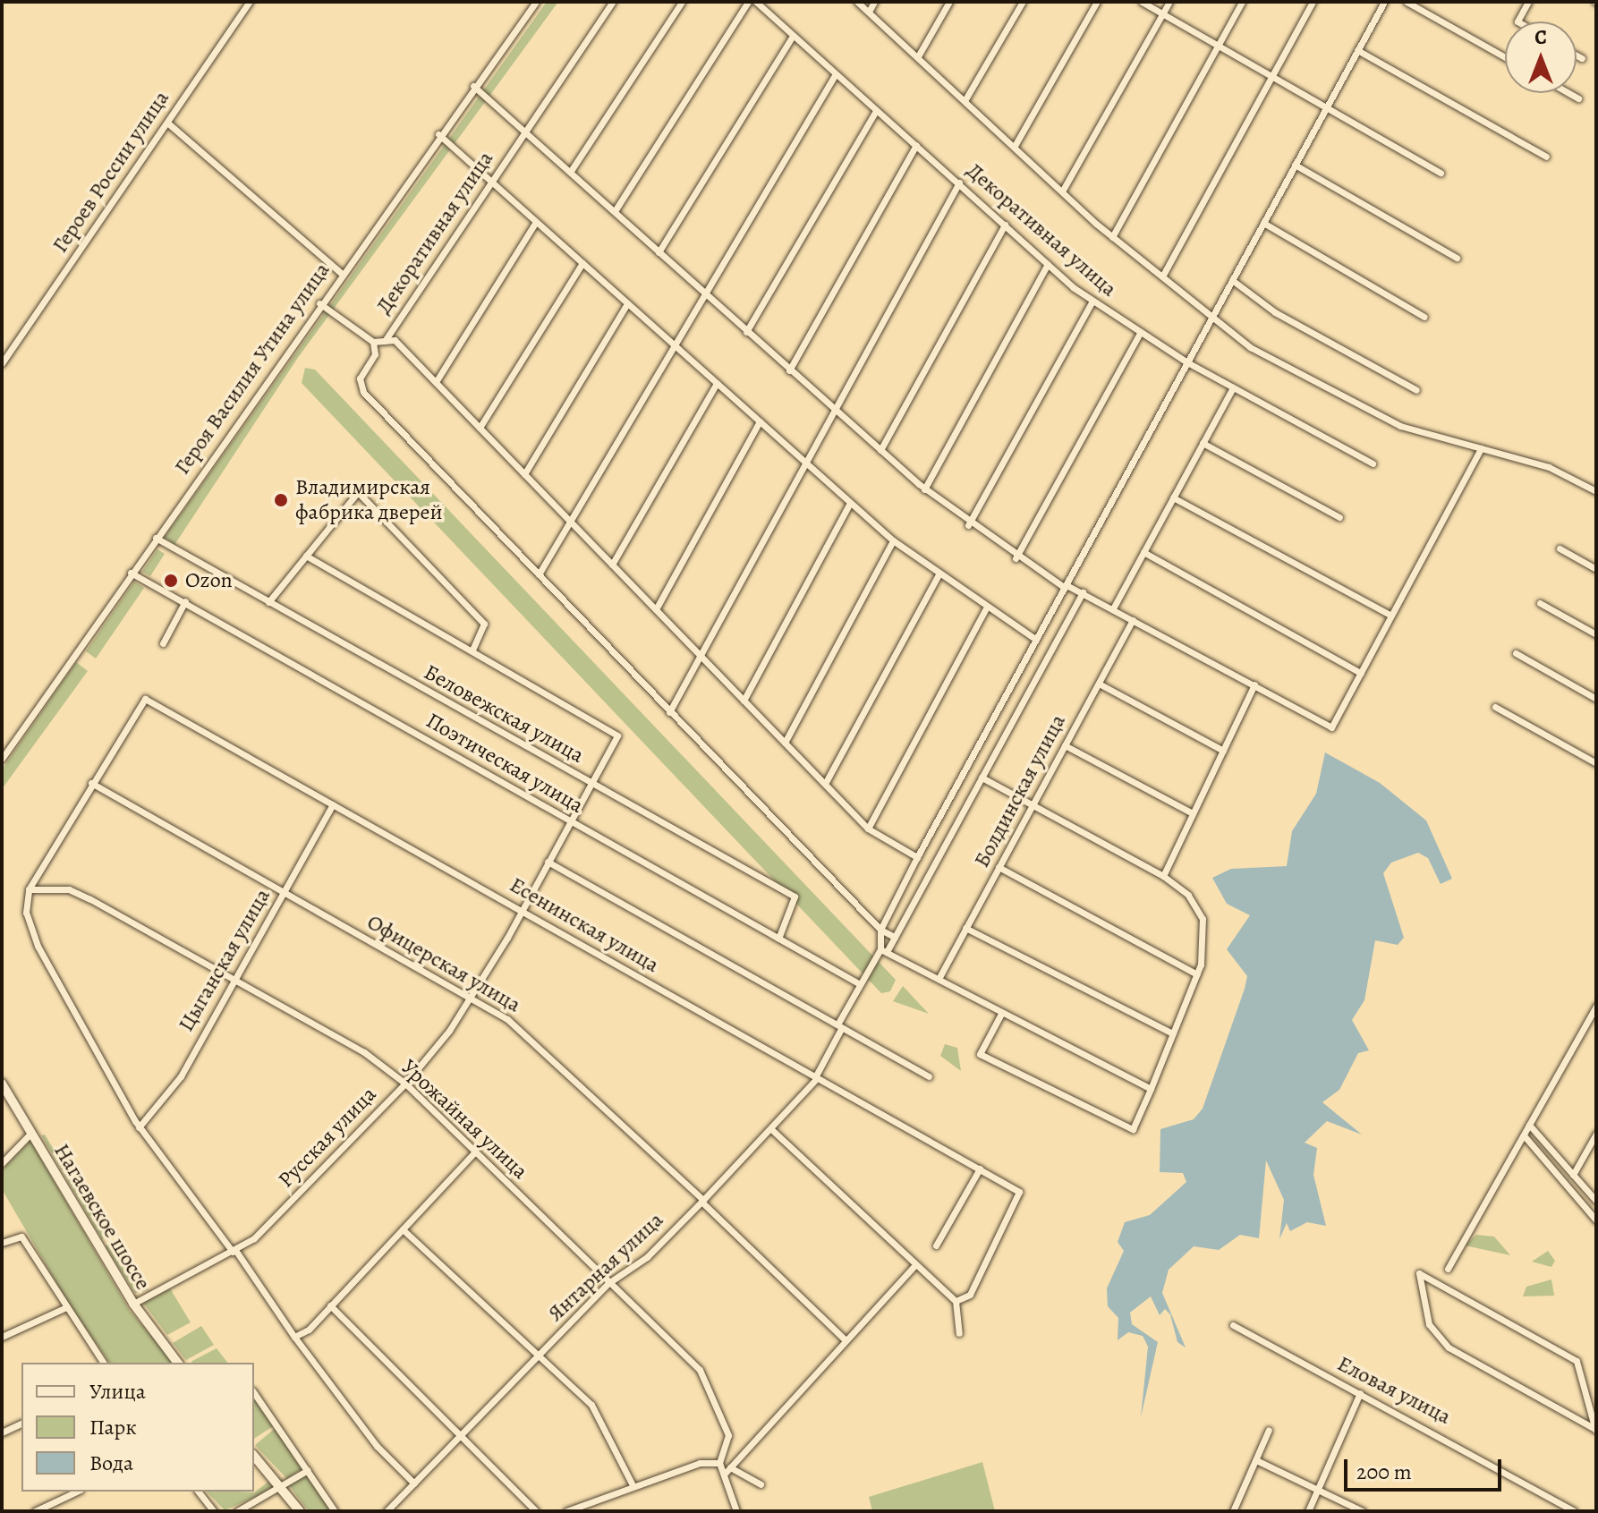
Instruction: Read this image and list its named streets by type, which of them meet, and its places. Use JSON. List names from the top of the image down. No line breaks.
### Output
{"streets":{"street":["Героев России улица","Декоративная улица","Героя Василия Утина улица","Беловежская улица","Поэтическая улица","Болдинская улица","Есенинская улица","Цыганская улица","Офицерская улица","Урожайная улица","Русская улица","Нагаевское шоссе","Янтарная улица","Еловая улица"]},"crossings":[["Героя Василия Утина улица","Беловежская улица"],["Героя Василия Утина улица","Поэтическая улица"],["Беловежская улица","Поэтическая улица"],["Беловежская улица","Русская улица"],["Поэтическая улица","Русская улица"],["Поэтическая улица","Янтарная улица"],["Есенинская улица","Цыганская улица"],["Есенинская улица","Офицерская улица"],["Есенинская улица","Русская улица"],["Есенинская улица","Янтарная улица"],["Цыганская улица","Офицерская улица"],["Цыганская улица","Урожайная улица"],["Офицерская улица","Русская улица"],["Офицерская улица","Янтарная улица"],["Урожайная улица","Русская улица"],["Урожайная улица","Янтарная улица"],["Русская улица","Нагаевское шоссе"]],"places":["Владимирская фабрика дверей","Ozon"],"legend":["Улица","Парк","Вода"],"scale_bar":"200 m","north":"top"}
